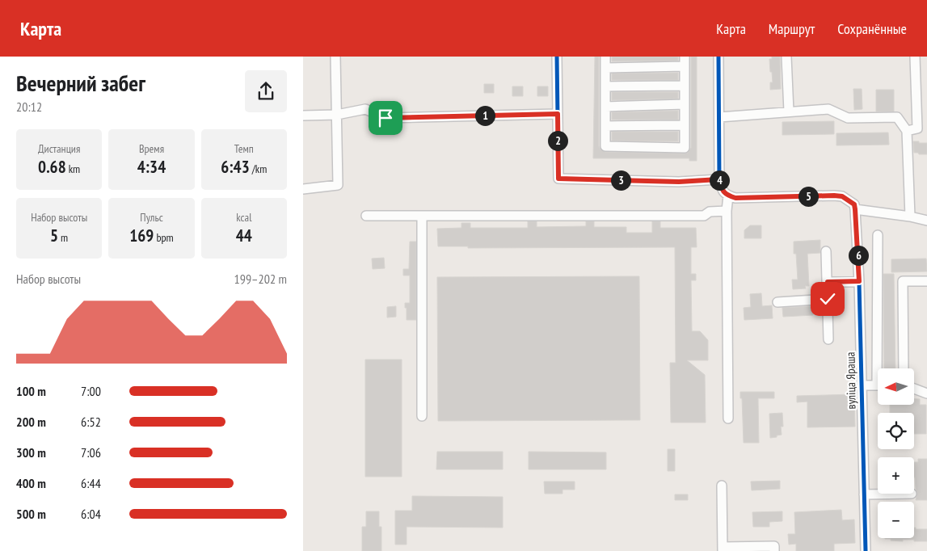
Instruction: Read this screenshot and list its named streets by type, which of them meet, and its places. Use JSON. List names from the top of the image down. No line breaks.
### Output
{"streets":{"street":["вуліца Яраша"]},"north":"left","page":{"header":"Карта","nav":["Карта","Маршрут","Сохранённые"],"heading":["Вечерний забег","20:12"],"pins":["1","2","3","4","5","6"],"stats":[["Дистанция","0.68 km"],["Время","4:34"],["Темп","6:43 /km"],["Набор высоты","5 m"],["Пульс","169 bpm"],["kcal","44"]],"chart":["Набор высоты","199–202 m"],"map_buttons":["+","−"],"list":[{"name":"100 m","note":"7:00"},{"name":"200 m","note":"6:52"},{"name":"300 m","note":"7:06"},{"name":"400 m","note":"6:44"},{"name":"500 m","note":"6:04"}]}}
